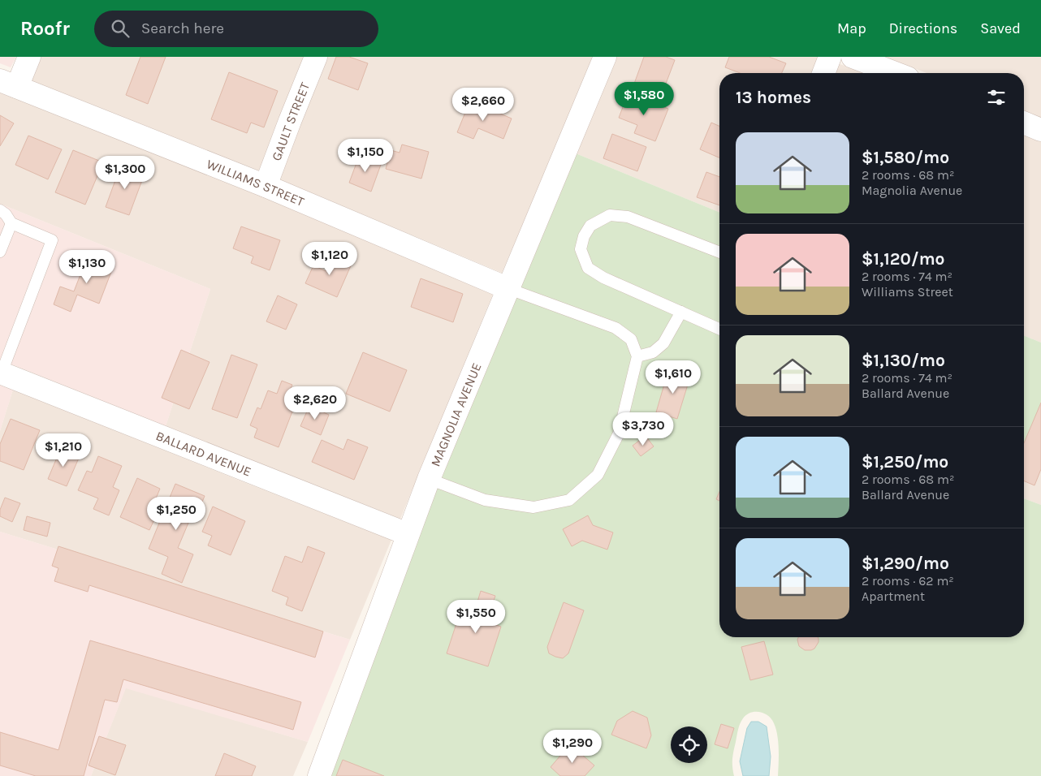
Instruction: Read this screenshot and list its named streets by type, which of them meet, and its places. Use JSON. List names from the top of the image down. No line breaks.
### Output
{"streets":{"street":["GAULT STREET","WILLIAMS STREET","MAGNOLIA AVENUE","BALLARD AVENUE"]},"crossings":[["GAULT STREET","WILLIAMS STREET"],["WILLIAMS STREET","MAGNOLIA AVENUE"],["MAGNOLIA AVENUE","BALLARD AVENUE"]],"page":{"header":"Roofr","search":"Search here","nav":["Map","Directions","Saved"],"heading":"13 homes","price":["$1,580","$2,660","$1,150","$1,300","$1,120","$1,130","$1,610","$2,620","$3,730","$1,210","$1,250","$1,550","$1,290"],"list":[{"name":"$1,580/mo","note":"2 rooms · 68 m² · Magnolia Avenue"},{"name":"$1,120/mo","note":"2 rooms · 74 m² · Williams Street"},{"name":"$1,130/mo","note":"2 rooms · 74 m² · Ballard Avenue"},{"name":"$1,250/mo","note":"2 rooms · 68 m² · Ballard Avenue"},{"name":"$1,290/mo","note":"2 rooms · 62 m² · Apartment"}]}}
